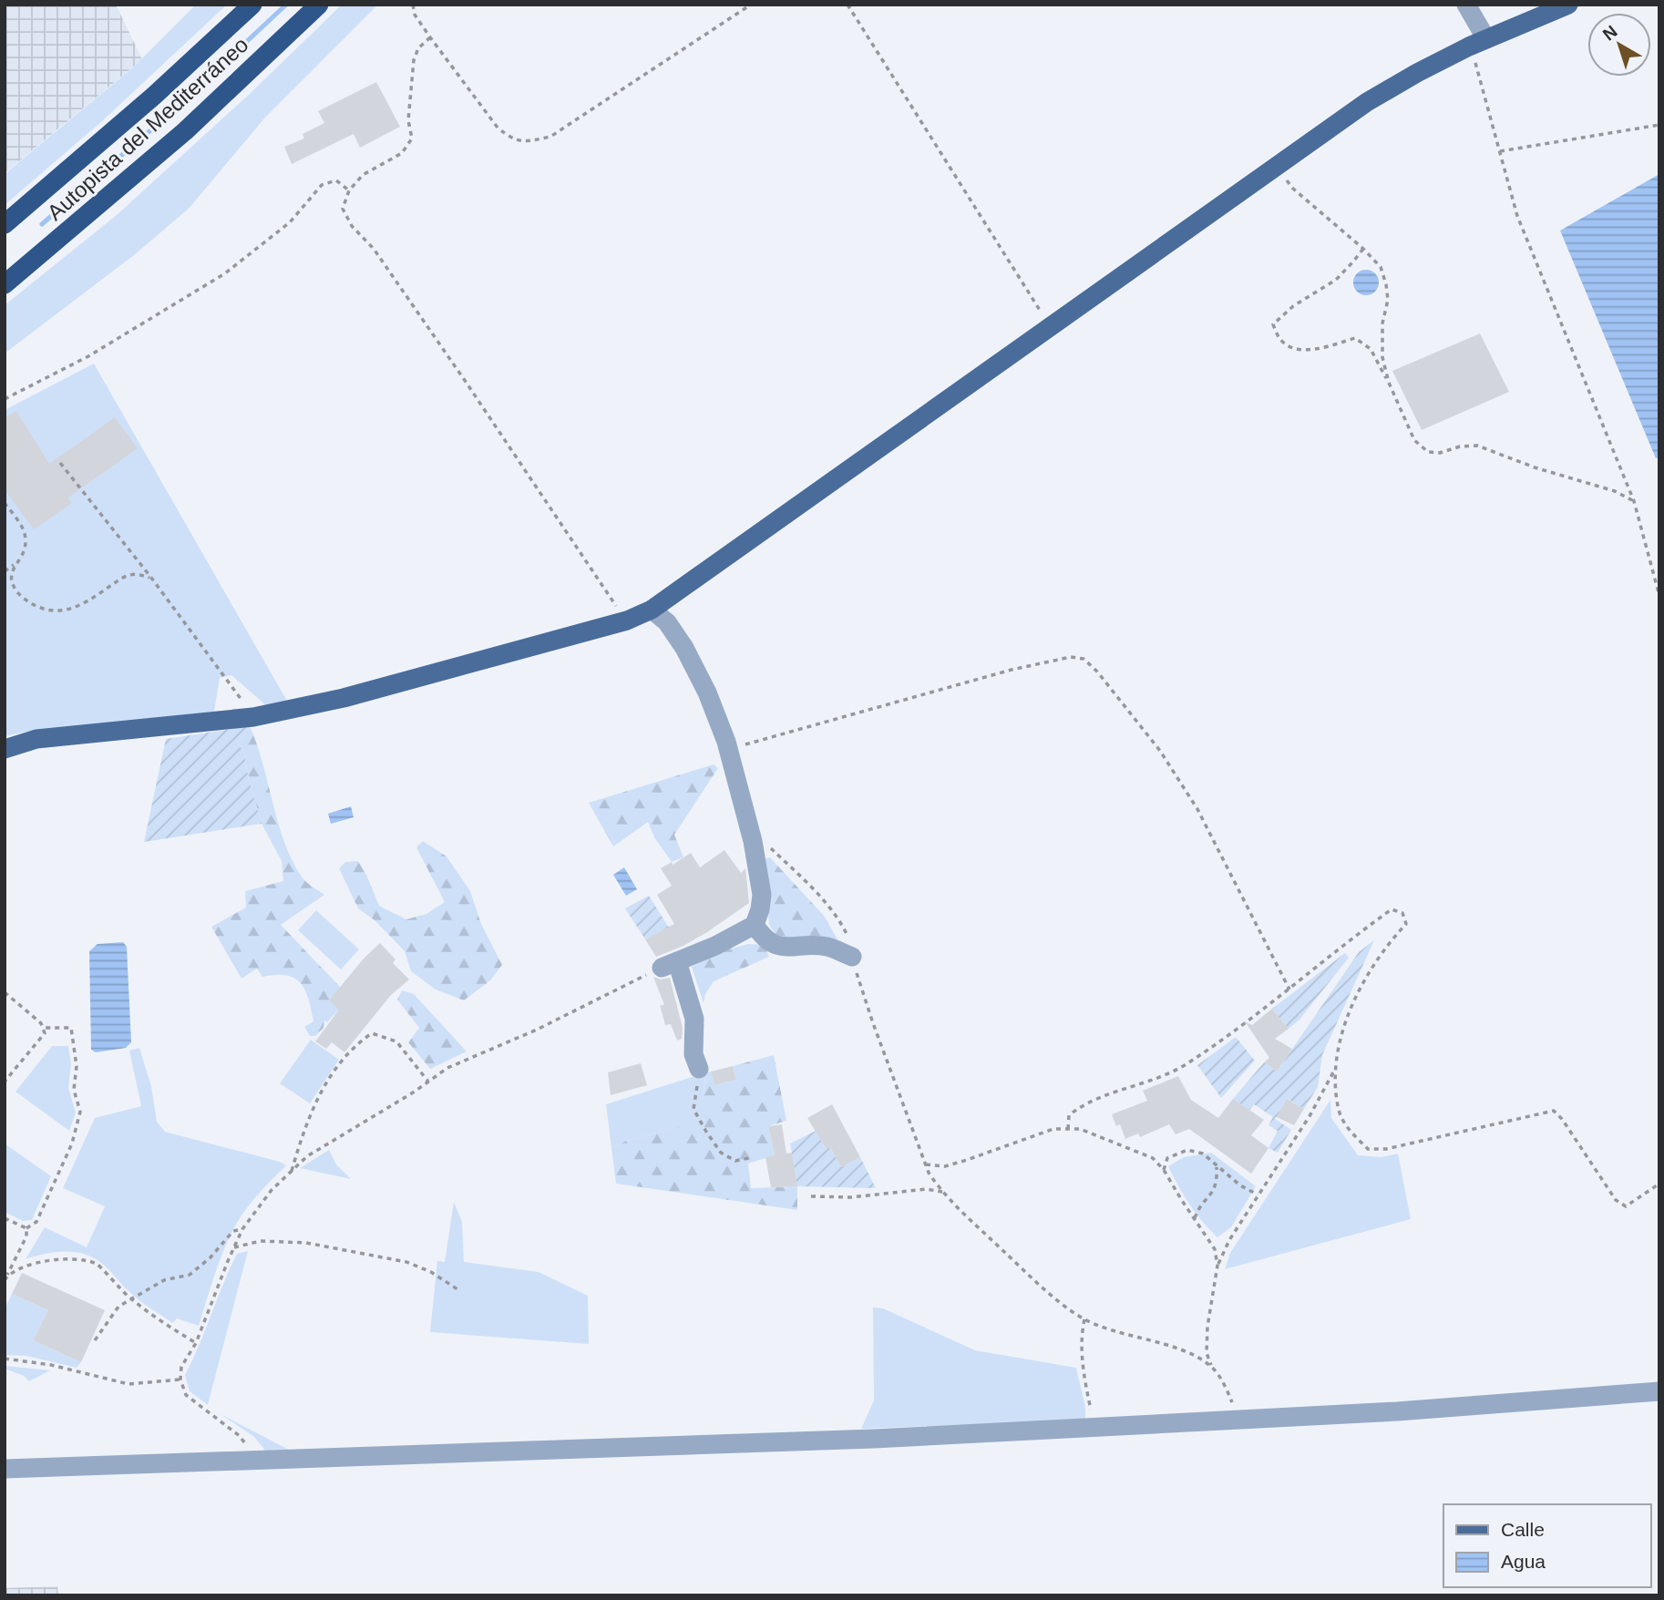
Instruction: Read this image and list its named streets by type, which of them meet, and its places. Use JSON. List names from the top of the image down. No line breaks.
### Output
{"streets":{"highway":["Autopista del Mediterráneo"]},"legend":["Calle","Agua"],"north":"top left"}
